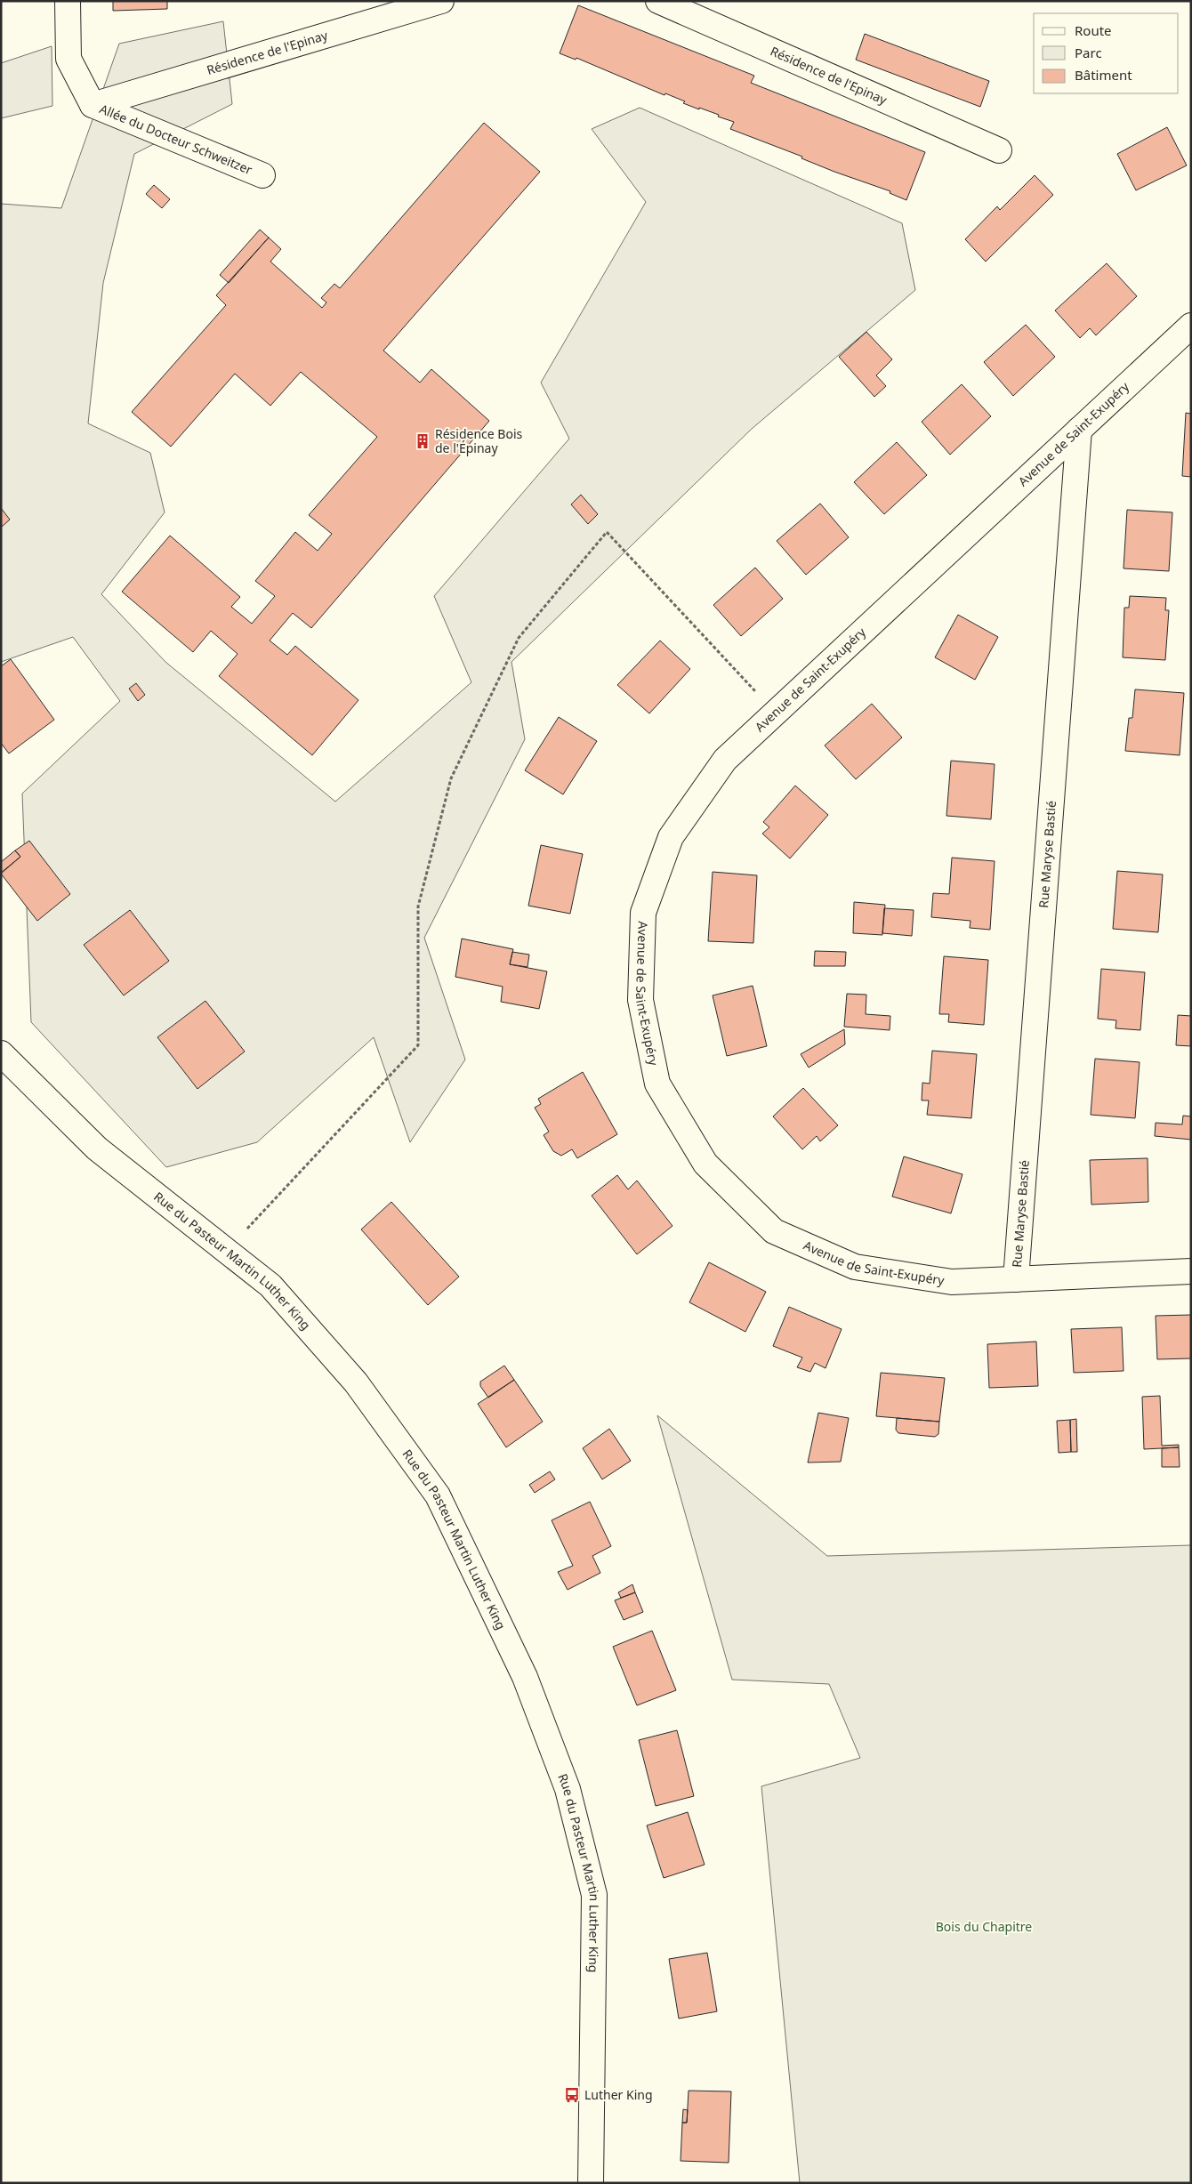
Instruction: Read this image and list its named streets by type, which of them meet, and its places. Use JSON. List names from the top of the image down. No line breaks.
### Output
{"streets":{"street":["Résidence de l'Epinay","Allée du Docteur Schweitzer","Avenue de Saint-Exupéry","Rue Maryse Bastié","Rue du Pasteur Martin Luther King"]},"crossings":[["Résidence de l'Epinay","Allée du Docteur Schweitzer"],["Avenue de Saint-Exupéry","Rue Maryse Bastié"]],"parks":["Bois du Chapitre"],"places":{"building":["Résidence Bois de l'Épinay"],"bus stop":["Luther King"]},"legend":["Route","Parc","Bâtiment"]}
